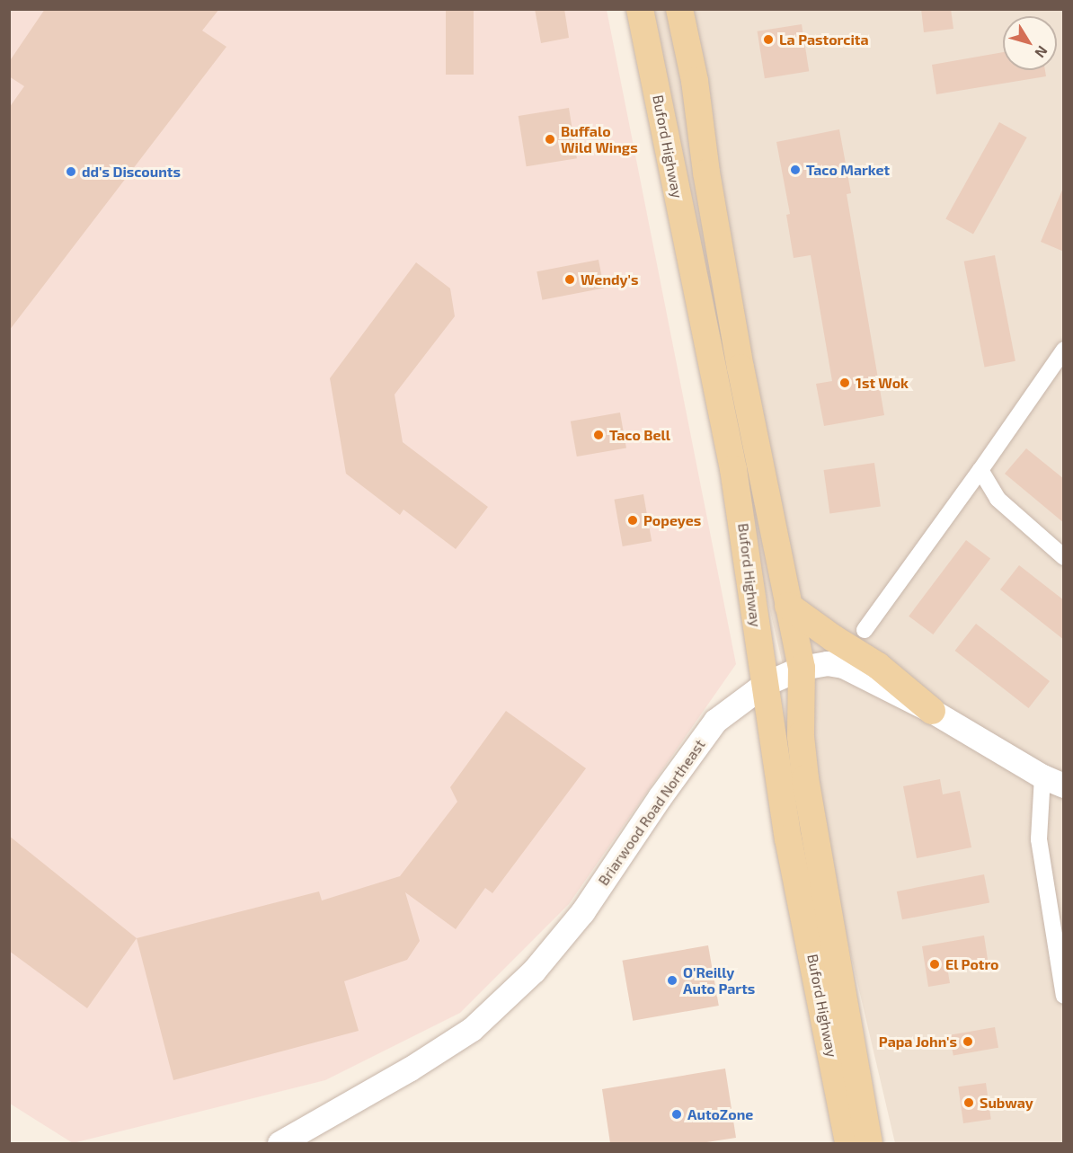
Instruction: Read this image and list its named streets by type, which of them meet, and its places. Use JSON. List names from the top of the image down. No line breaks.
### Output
{"streets":{"main road":["Buford Highway"],"street":["Briarwood Road Northeast"]},"crossings":[["Buford Highway","Briarwood Road Northeast"]],"places":["La Pastorcita","Buffalo Wild Wings","Taco Market","dd's Discounts","Wendy's","1st Wok","Taco Bell","Popeyes","El Potro","O'Reilly Auto Parts","Papa John's","Subway","AutoZone"],"north":"bottom right"}
